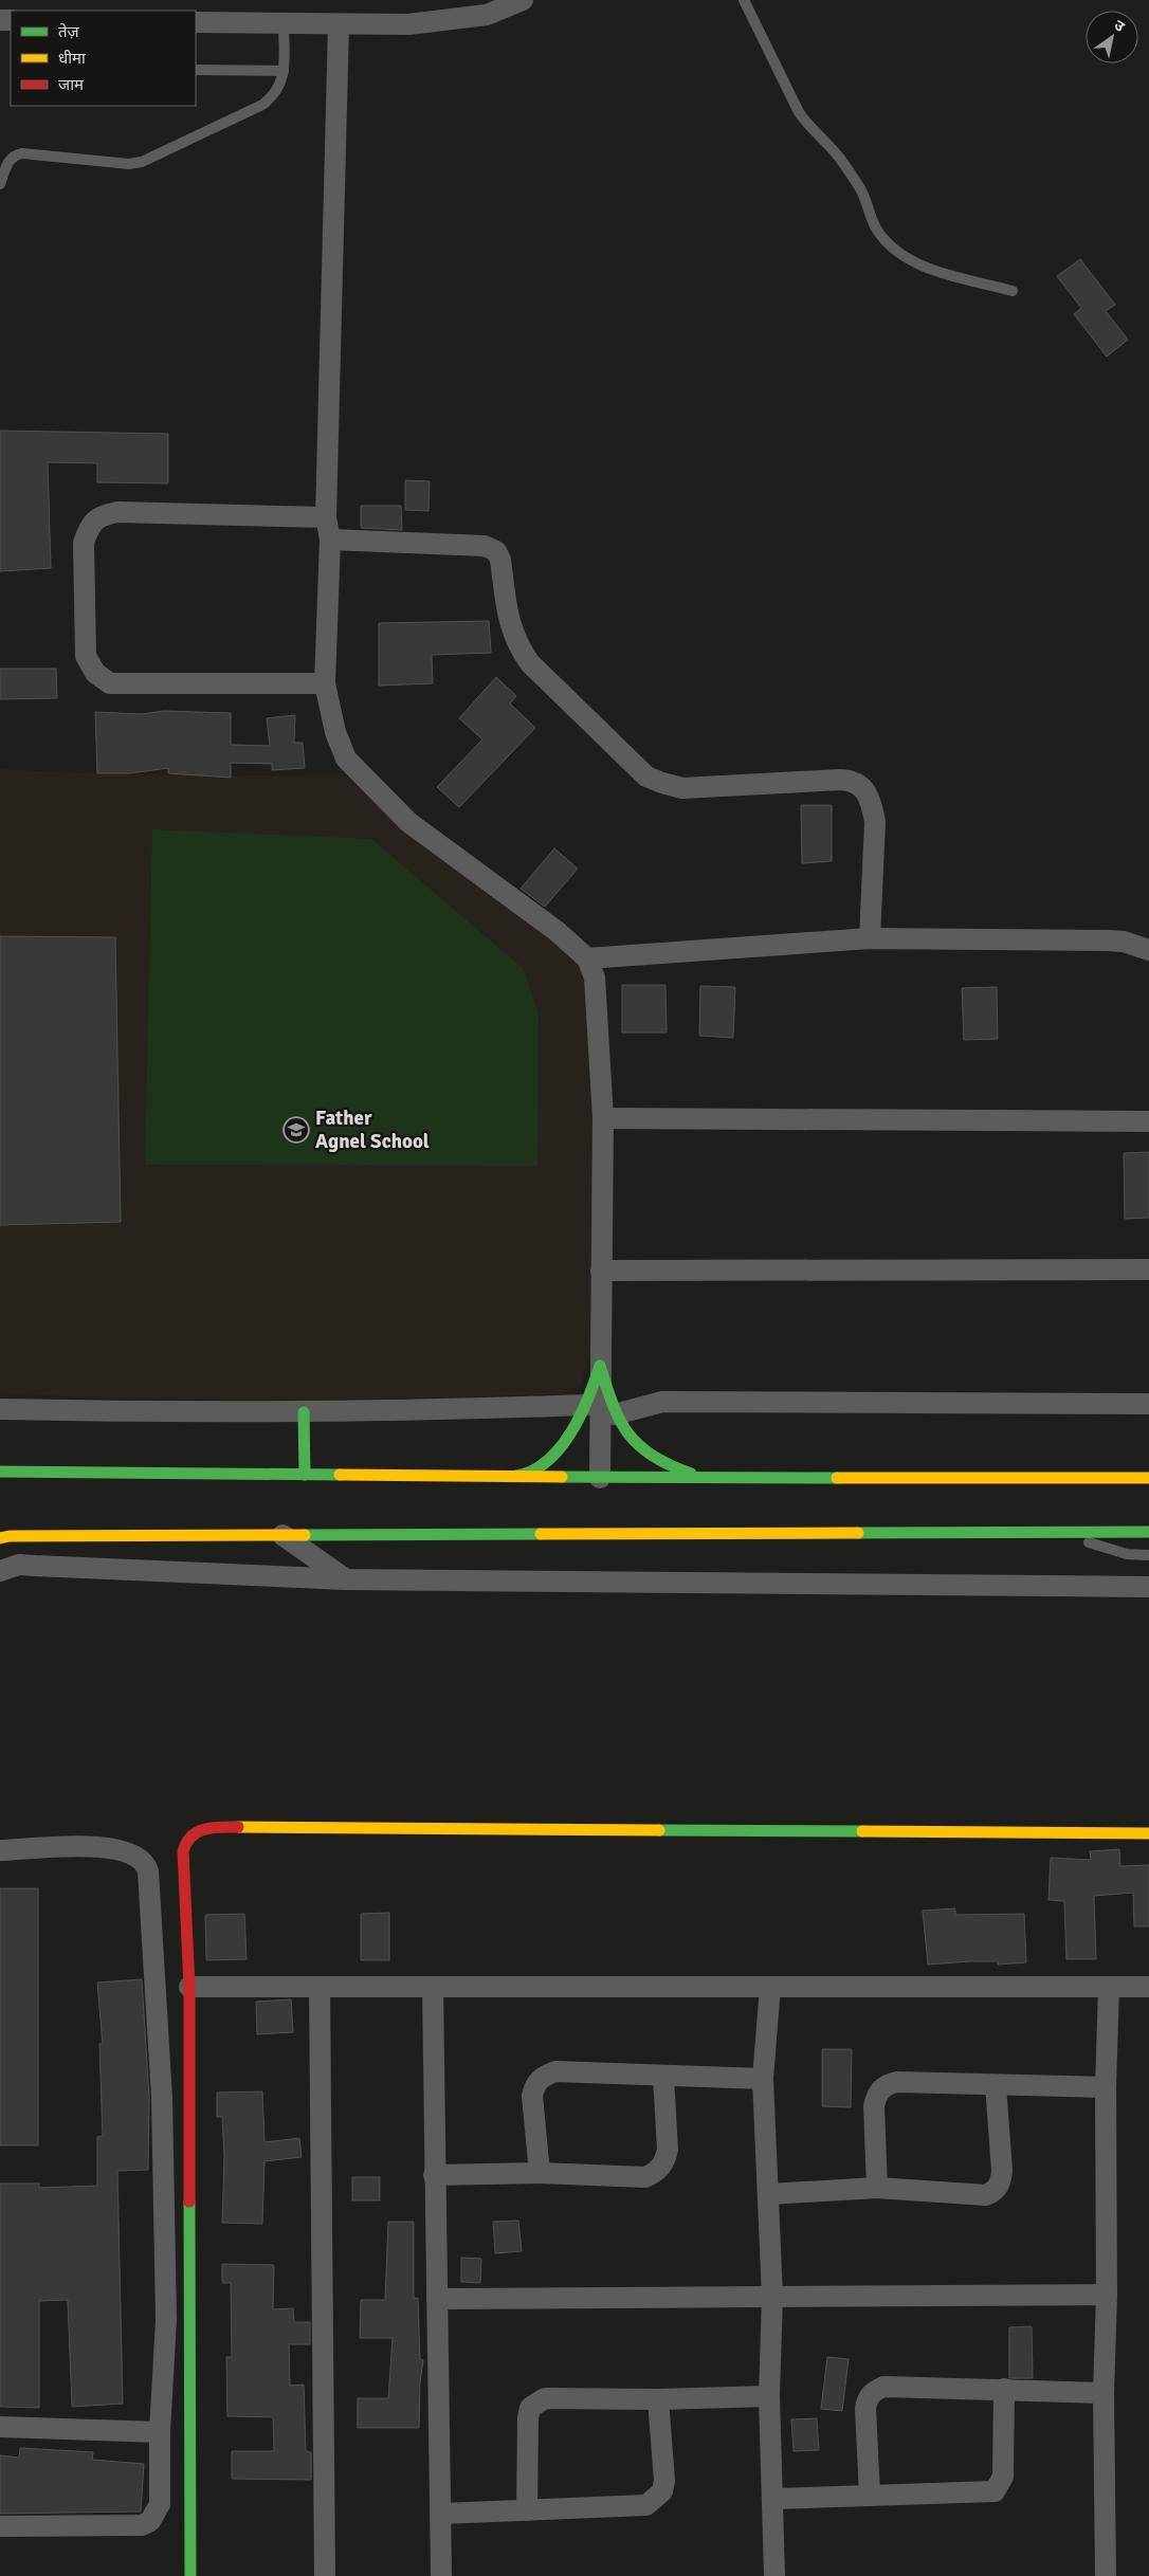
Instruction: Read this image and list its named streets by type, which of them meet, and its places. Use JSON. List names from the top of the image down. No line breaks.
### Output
{"places":{"school or university":["Father Agnel School"]},"legend":["तेज़","धीमा","जाम"],"north":"top right"}
